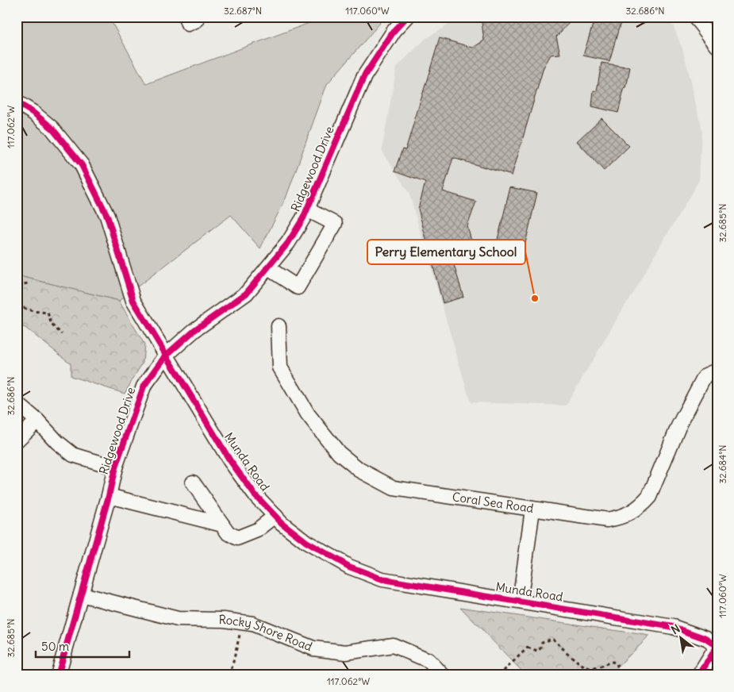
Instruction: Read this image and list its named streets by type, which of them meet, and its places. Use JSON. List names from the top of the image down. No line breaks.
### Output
{"streets":{"street":["Ridgewood Drive","Munda Road","Coral Sea Road","Rocky Shore Road"]},"crossings":[["Ridgewood Drive","Munda Road"],["Ridgewood Drive","Rocky Shore Road"]],"places":["Perry Elementary School"],"scale_bar":"50 m","north":"top left","coordinates":["32.687°N","117.060°W","32.686°N","117.062°W","32.685°N","32.684°N"]}
